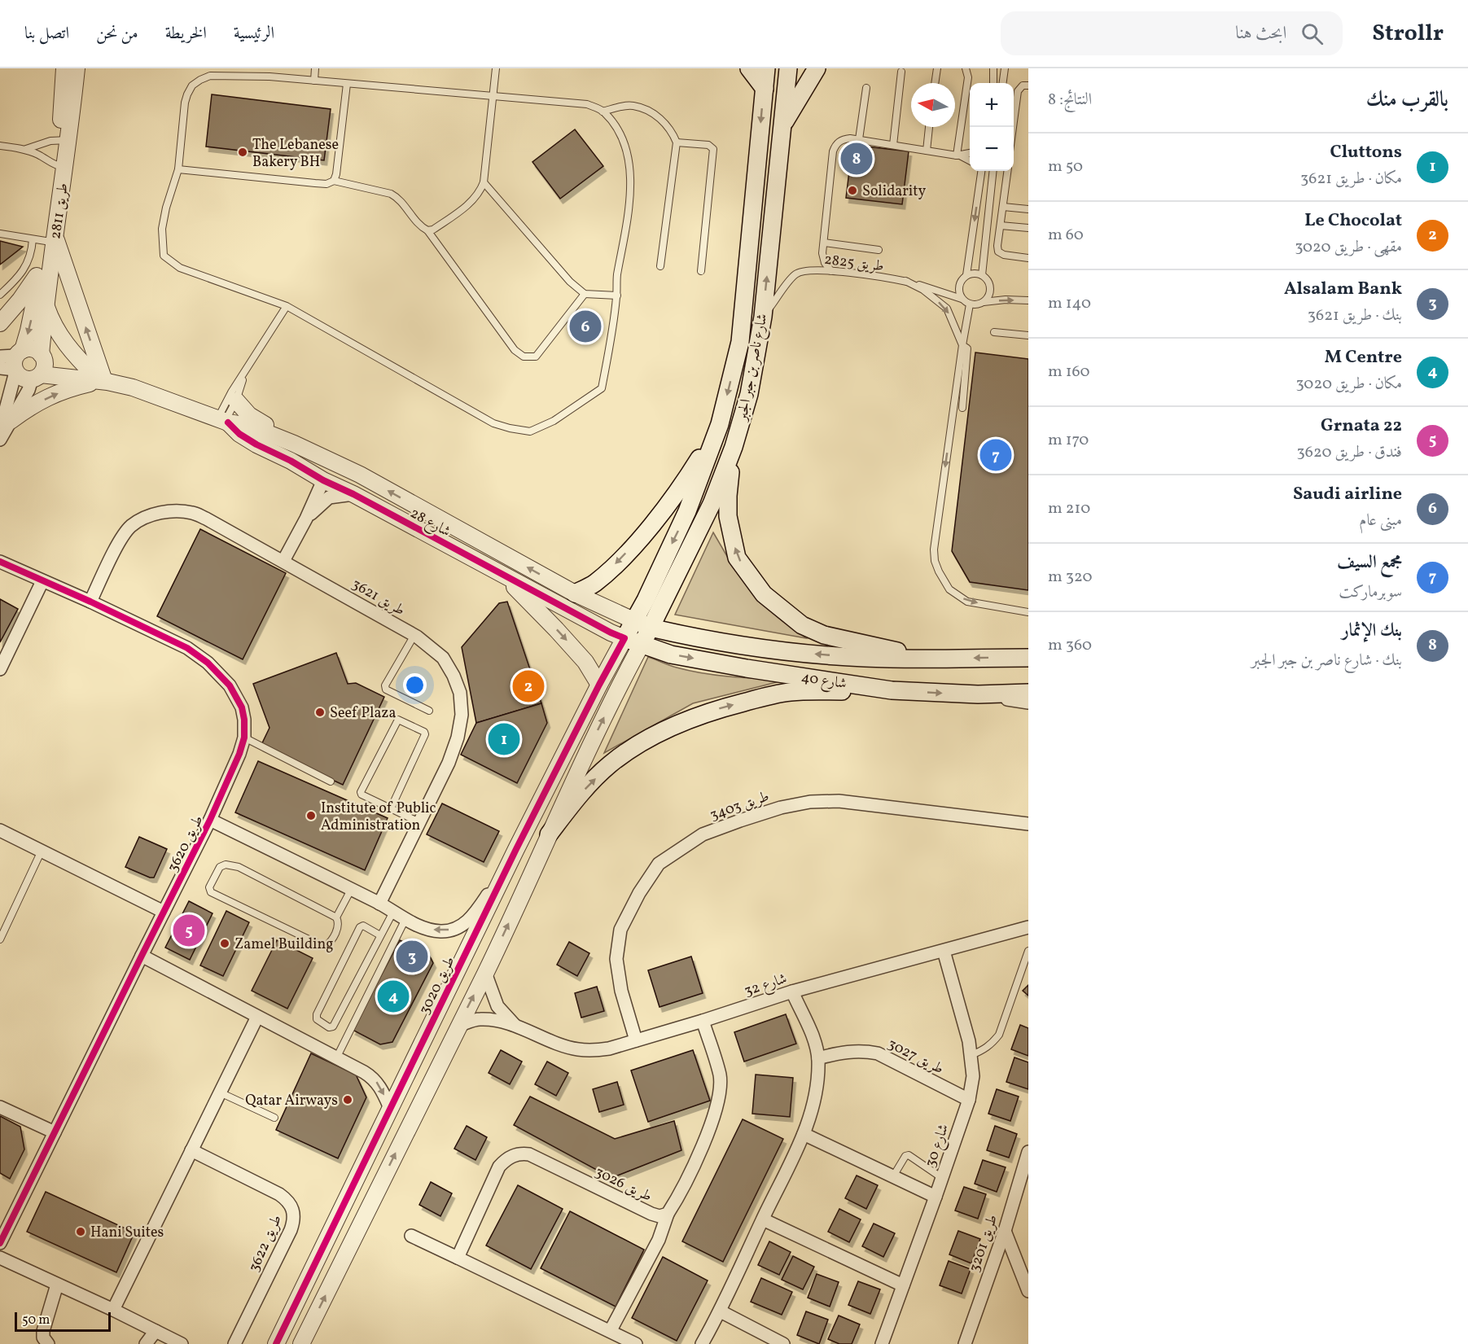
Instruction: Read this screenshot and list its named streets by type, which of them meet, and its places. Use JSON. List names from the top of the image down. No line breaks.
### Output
{"streets":{"main road":["شارع ناصر بن جبر الجبر","شارع 40"],"street":["طريق 2811","شارع 28","طريق 3621","طريق 3403","طريق 3620","شارع 32","طريق 3020","طريق 3027","شارع 30","طريق 3026","طريق 3622","طريق 3201"],"lane":["طريق 2825"]},"crossings":[["طريق 2811","شارع 28"],["طريق 2825","شارع ناصر بن جبر الجبر"],["شارع ناصر بن جبر الجبر","شارع 28"],["شارع ناصر بن جبر الجبر","شارع 40"],["شارع ناصر بن جبر الجبر","طريق 3020"],["شارع 28","شارع 40"],["شارع 28","طريق 3020"],["طريق 3621","طريق 3620"],["شارع 40","طريق 3020"],["طريق 3403","شارع 32"],["شارع 32","شارع 30"],["طريق 3027","شارع 30"]],"places":["The Lebanese Bakery BH","Solidarity","Seef Plaza","Institute of Public Administration","Zamel Building","Qatar Airways","Hani Suites"],"scale_bar":"50 m","north":"left","page":{"header":"Strollr","search":"ابحث هنا","nav":["الرئيسية","الخريطة","من نحن","اتصل بنا"],"heading":["بالقرب منك","النتائج: 8"],"map_buttons":["+","−"],"list":[{"mark":"1","name":"Cluttons","note":"مكان · طريق 3621","value":"50 m"},{"mark":"2","name":"Le Chocolat","note":"مقهى · طريق 3020","value":"60 m"},{"mark":"3","name":"Alsalam Bank","note":"بنك · طريق 3621","value":"140 m"},{"mark":"4","name":"M Centre","note":"مكان · طريق 3020","value":"160 m"},{"mark":"5","name":"Grnata 22","note":"فندق · طريق 3620","value":"170 m"},{"mark":"6","name":"Saudi airline","note":"مبنى عام","value":"210 m"},{"mark":"7","name":"مجمع السيف","note":"سوبرماركت","value":"320 m"},{"mark":"8","name":"بنك الإثمار","note":"بنك · شارع ناصر بن جبر الجبر","value":"360 m"}],"pins":["8","6","7","2","1","5","3","4"],"scale":"50 m"}}
